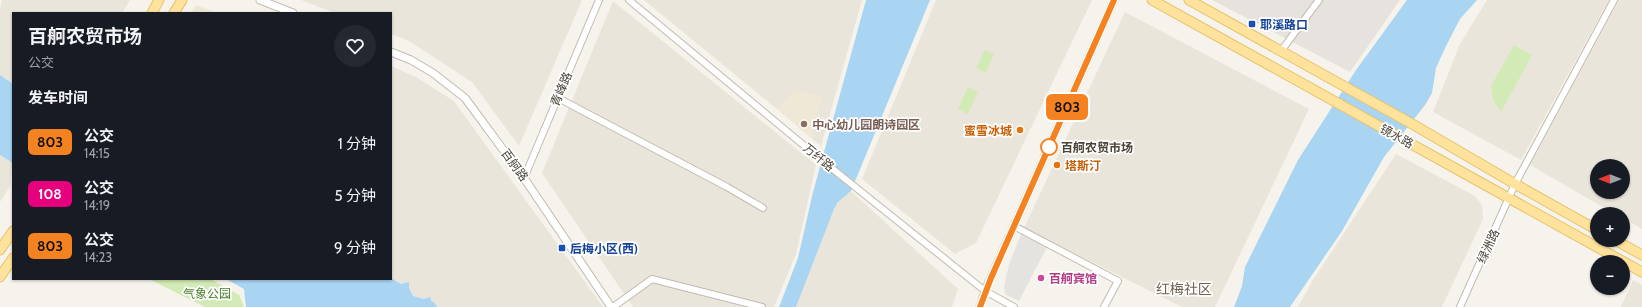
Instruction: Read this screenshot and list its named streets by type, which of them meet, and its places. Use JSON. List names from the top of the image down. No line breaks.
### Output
{"streets":{"main road":["镜水路"],"street":["青峰路","万纤路","百舸路","绿洲路"]},"crossings":[["青峰路","百舸路"],["镜水路","绿洲路"]],"districts":["红梅社区"],"parks":["气象公园"],"places":{"transit":["耶溪路口","后梅小区(西)"],"other":["中心幼儿园朗诗园区","蜜雪冰城","百舸农贸市场","塔斯汀","百舸宾馆"]},"lines":["bus line 803"],"north":"left","page":{"on_map":"803","heading":[["百舸农贸市场","公交"],"发车时间"],"list":[{"mark":"803","name":"公交","note":"14:15","value":"1 分钟"},{"mark":"108","name":"公交","note":"14:19","value":"5 分钟"},{"mark":"803","name":"公交","note":"14:23","value":"9 分钟"}],"map_buttons":["+","−"]}}
